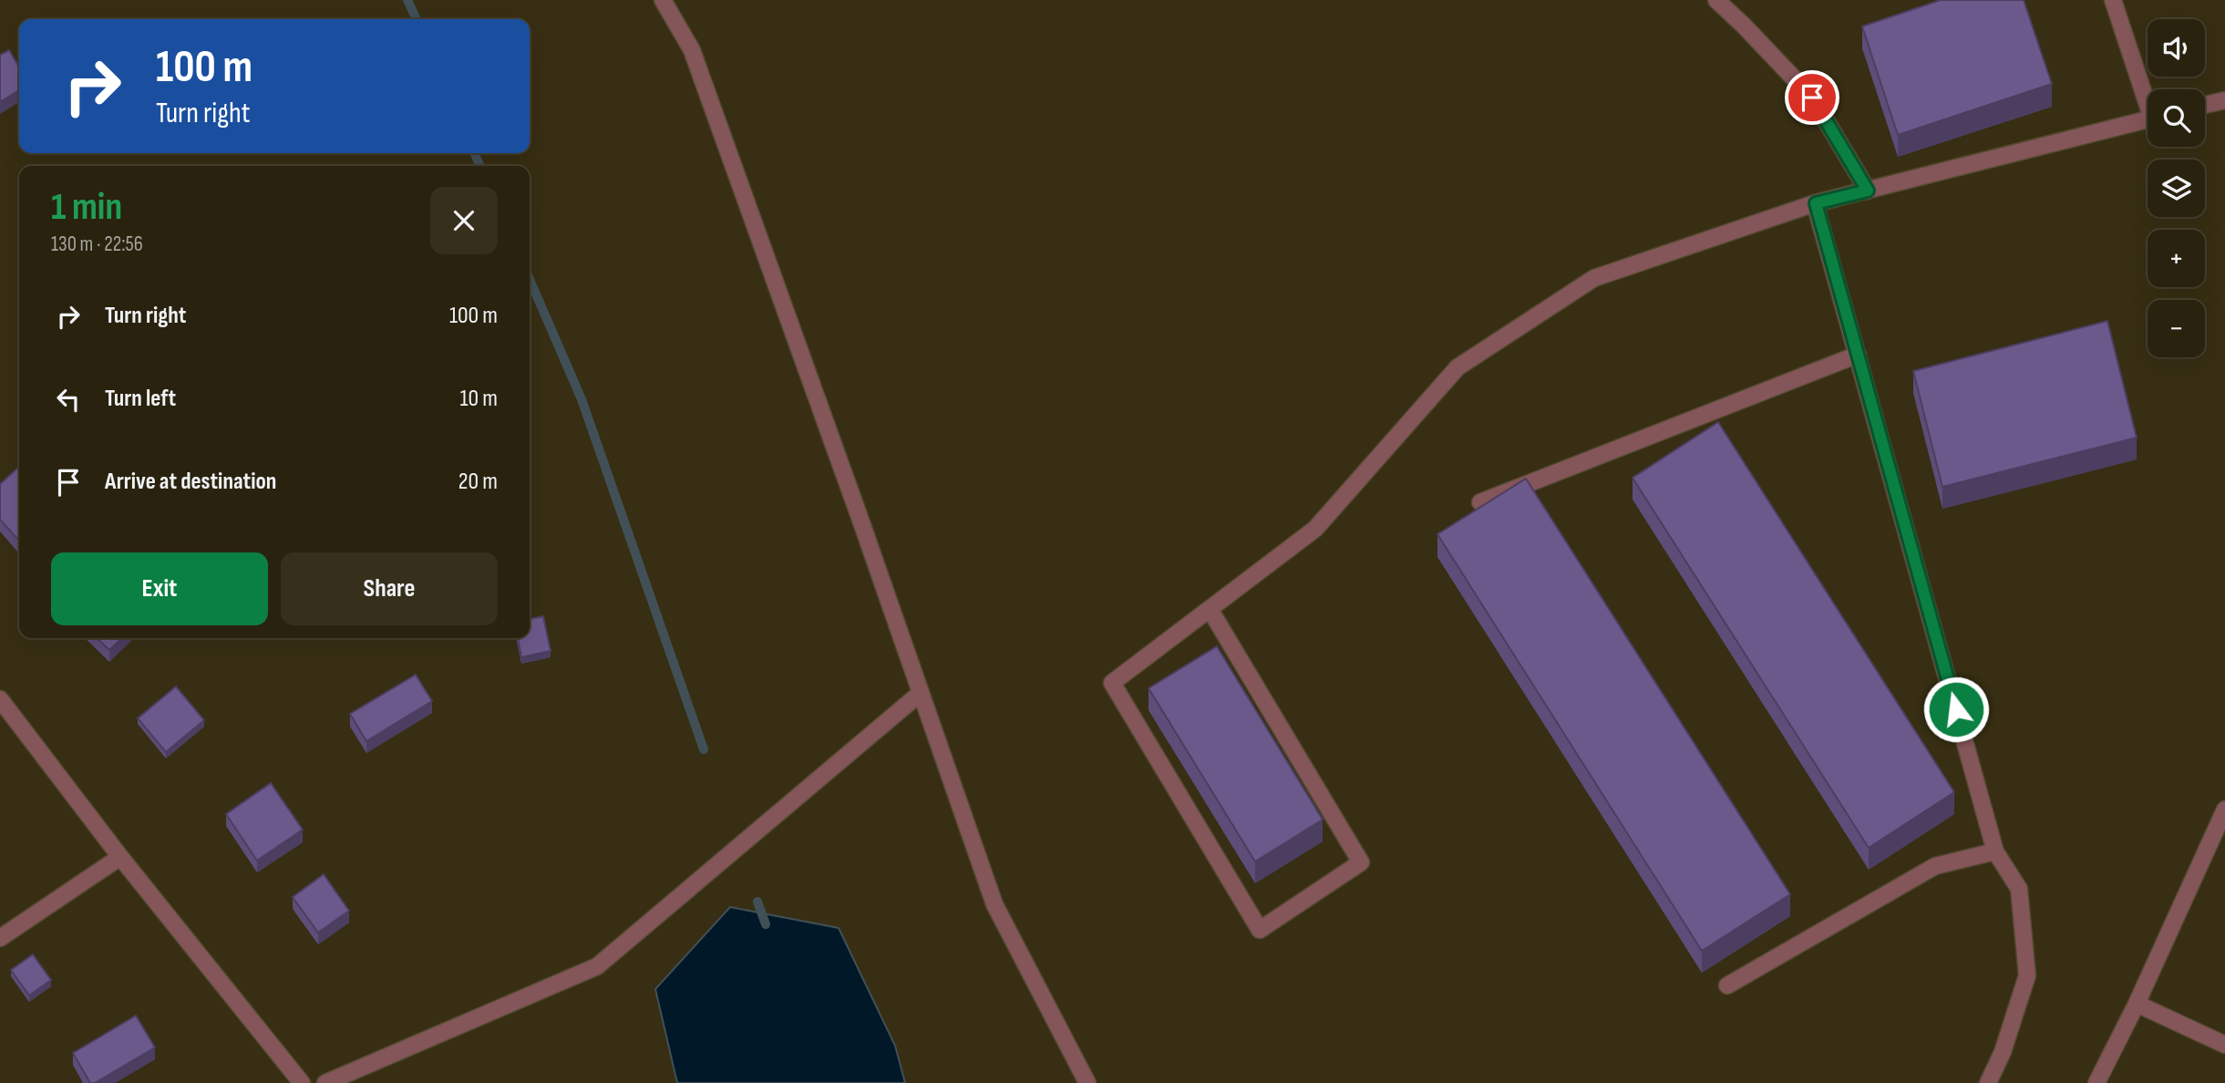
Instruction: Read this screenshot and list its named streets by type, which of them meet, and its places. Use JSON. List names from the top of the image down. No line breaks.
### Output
{"page":{"map_buttons":["+","−"],"turn":["100 m","Turn right"],"heading":["1 min","130 m · 22:56"],"list":[{"name":"Turn right","value":"100 m"},{"name":"Turn left","value":"10 m"},{"name":"Arrive at destination","value":"20 m"}],"buttons":["Exit","Share"]}}
